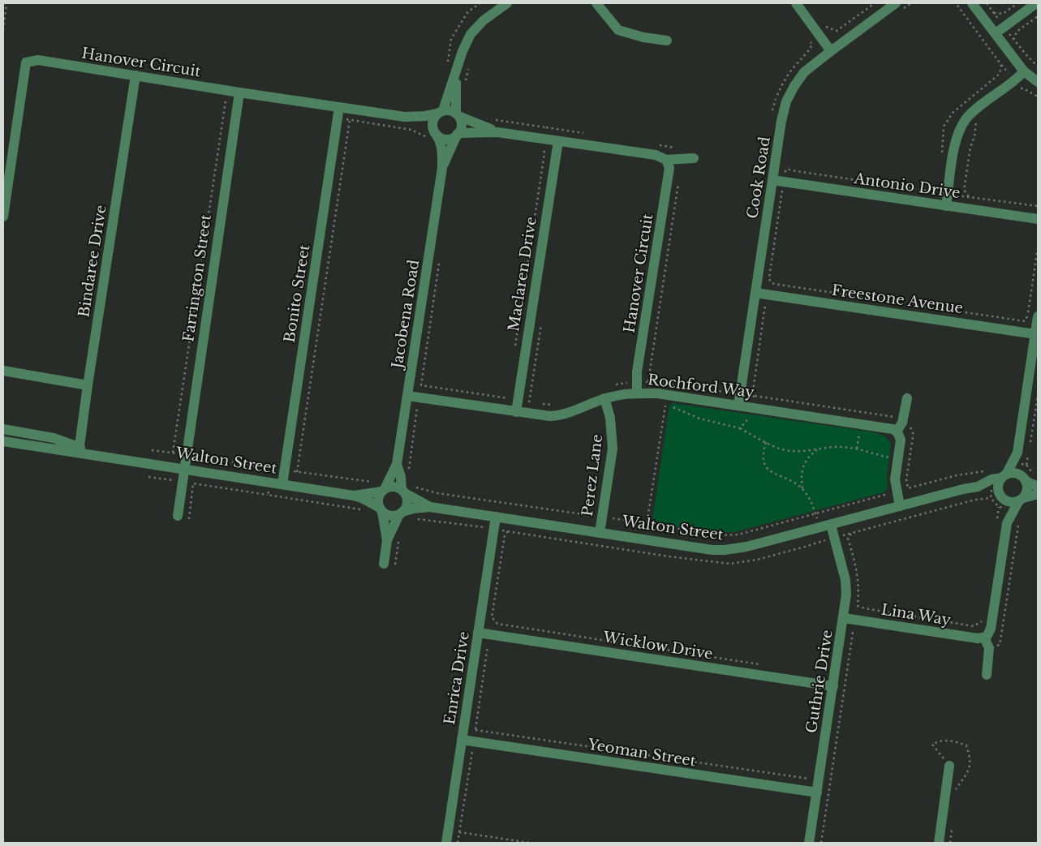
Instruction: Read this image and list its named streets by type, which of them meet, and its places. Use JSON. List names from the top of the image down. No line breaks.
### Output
{"streets":{"street":["Hanover Circuit","Cook Road","Antonio Drive","Bindaree Drive","Maclaren Drive","Farrington Street","Bonito Street","Freestone Avenue","Jacobena Road","Rochford Way","Walton Street","Perez Lane","Lina Way","Wicklow Drive","Enrica Drive","Guthrie Drive","Yeoman Street"]},"crossings":[["Hanover Circuit","Bindaree Drive"],["Hanover Circuit","Farrington Street"],["Hanover Circuit","Bonito Street"],["Hanover Circuit","Rochford Way"],["Cook Road","Antonio Drive"],["Cook Road","Freestone Avenue"],["Cook Road","Rochford Way"],["Bindaree Drive","Walton Street"],["Maclaren Drive","Rochford Way"],["Farrington Street","Walton Street"],["Bonito Street","Walton Street"],["Jacobena Road","Rochford Way"],["Jacobena Road","Walton Street"],["Rochford Way","Perez Lane"],["Walton Street","Perez Lane"],["Walton Street","Enrica Drive"],["Walton Street","Guthrie Drive"],["Lina Way","Guthrie Drive"],["Wicklow Drive","Enrica Drive"],["Wicklow Drive","Guthrie Drive"],["Enrica Drive","Yeoman Street"],["Guthrie Drive","Yeoman Street"]]}
